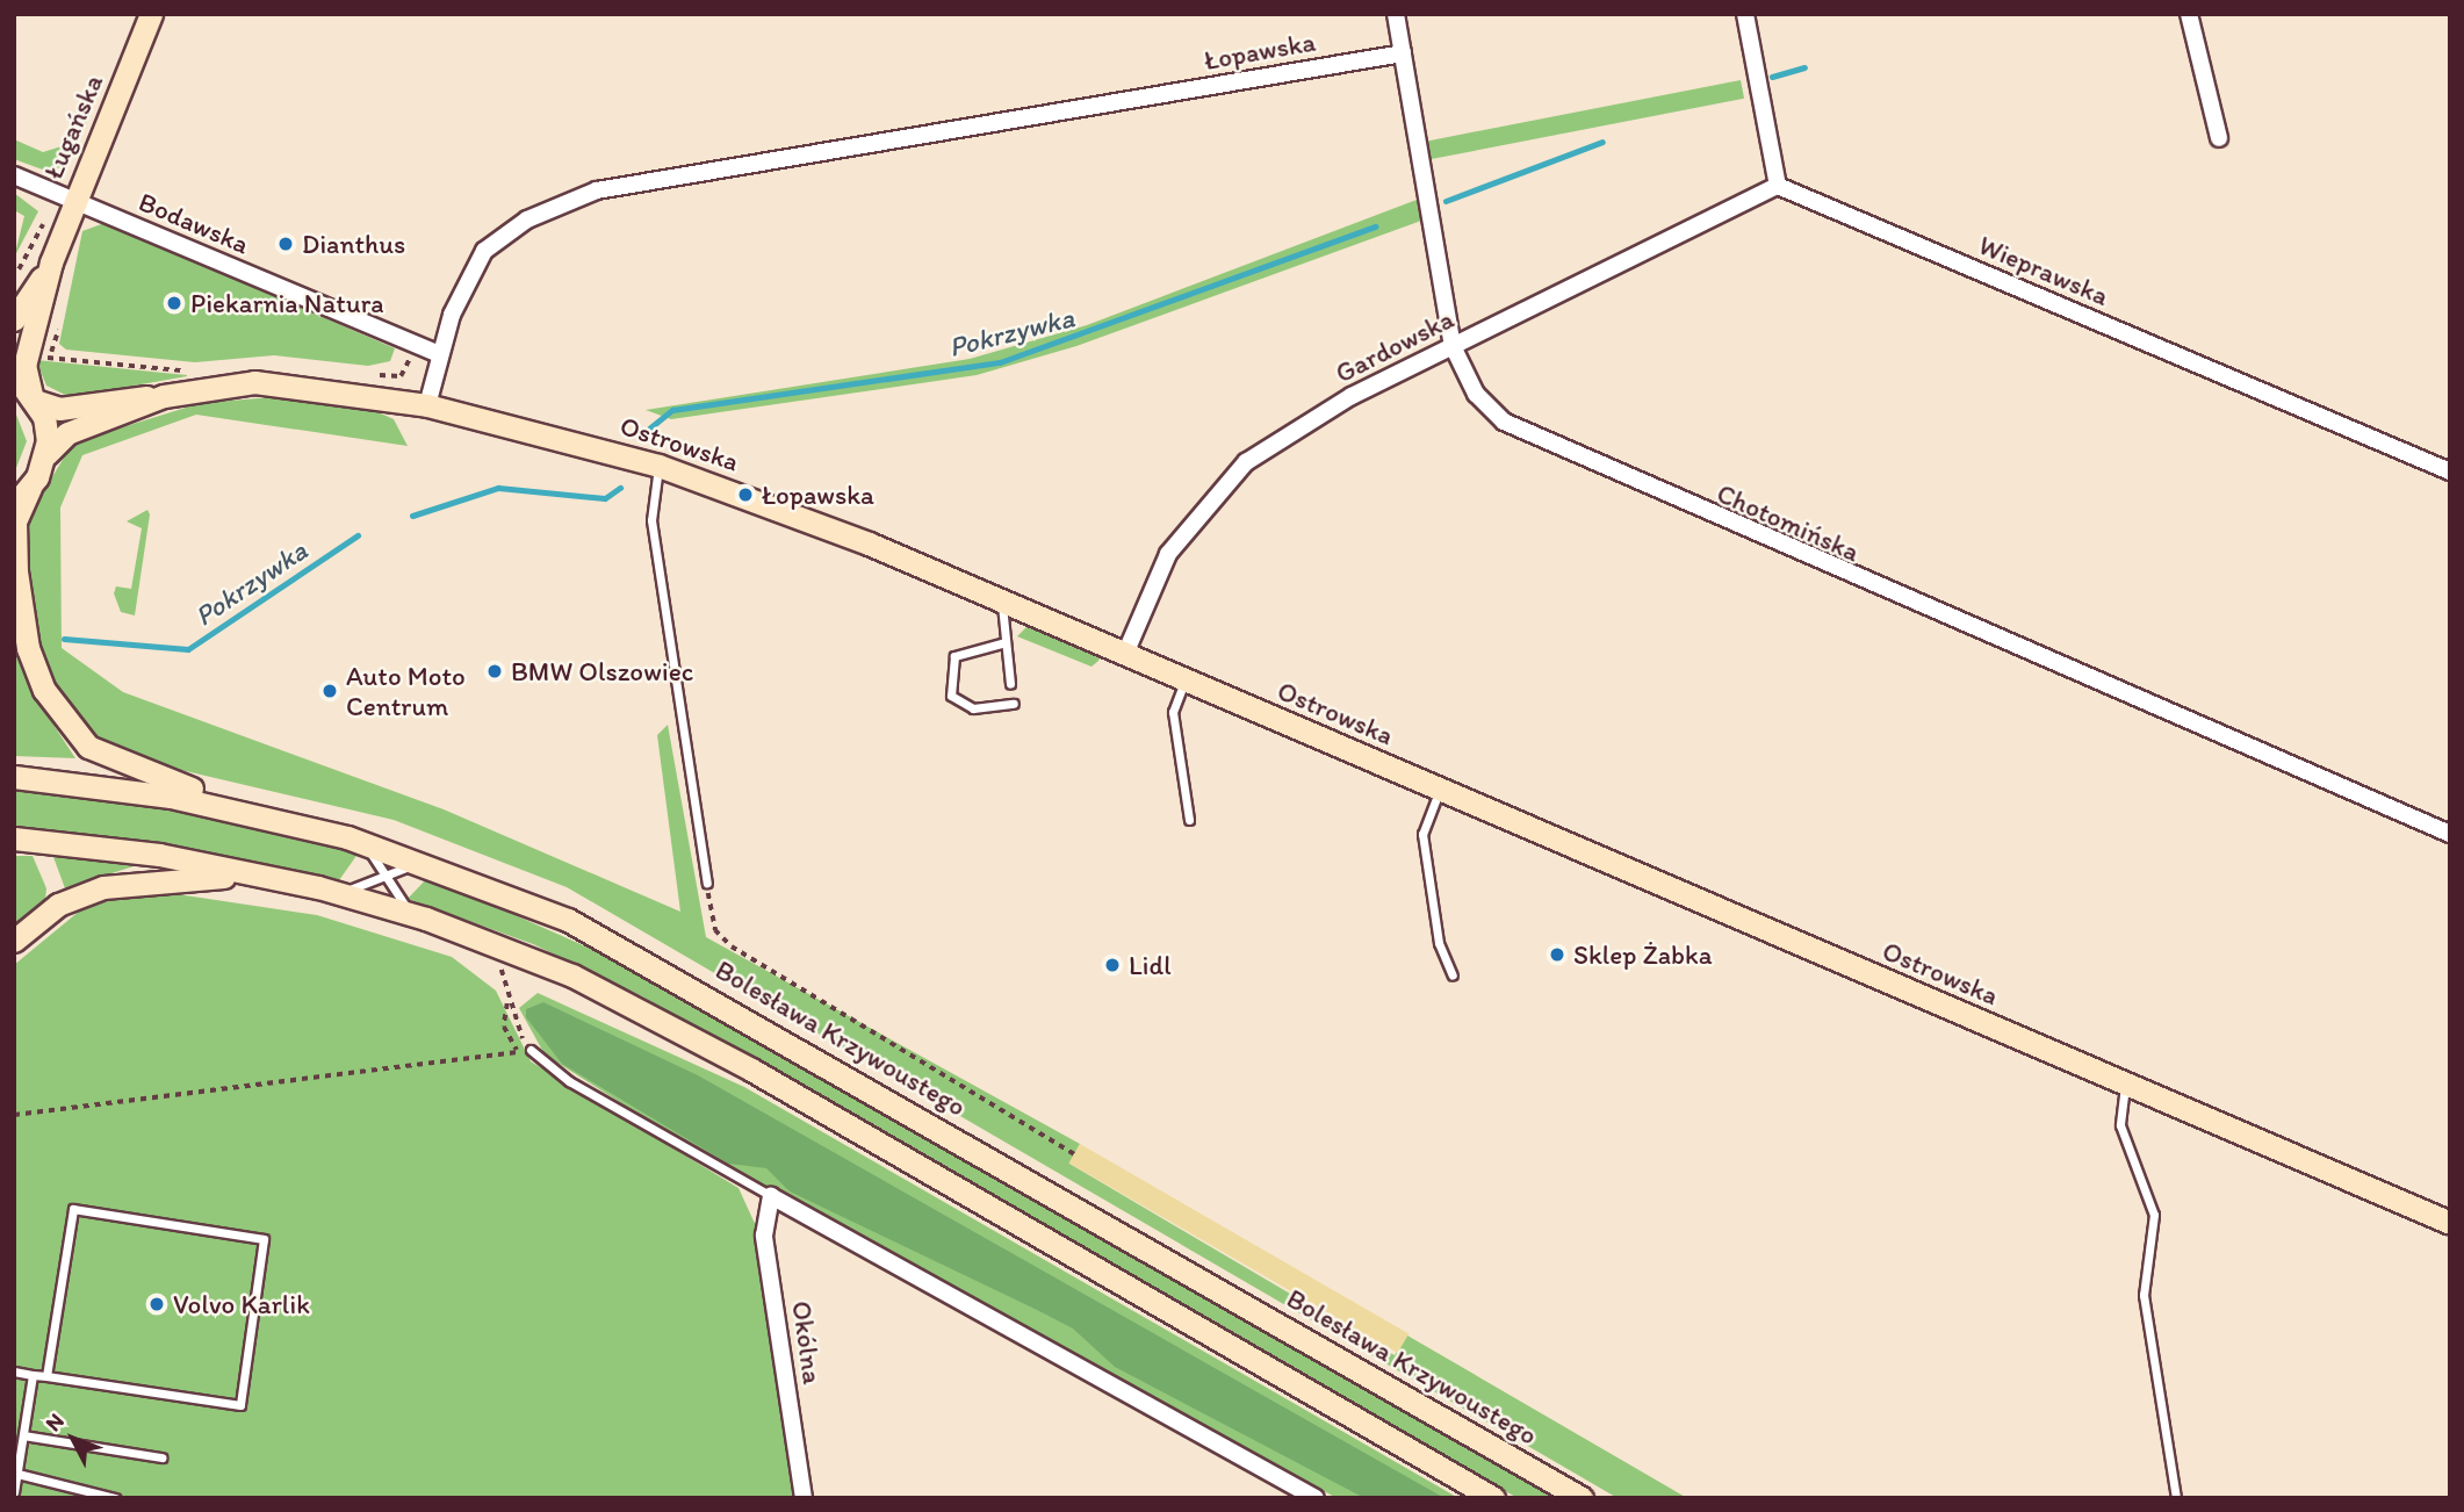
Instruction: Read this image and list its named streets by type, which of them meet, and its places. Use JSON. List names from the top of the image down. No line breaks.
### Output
{"streets":{"main road":["Ługańska","Ostrowska","Bolesława Krzywoustego"],"street":["Łopawska","Bodawska","Wieprawska","Gardowska","Chotomińska","Okólna"]},"crossings":[["Łopawska","Bodawska"],["Łopawska","Chotomińska"],["Ługańska","Bodawska"],["Ługańska","Ostrowska"],["Wieprawska","Gardowska"],["Gardowska","Ostrowska"],["Gardowska","Chotomińska"]],"water":["Pokrzywka"],"places":["Dianthus","Piekarnia Natura","Łopawska","BMW Olszowiec","Auto Moto Centrum","Sklep Żabka","Lidl","Volvo Karlik"],"north":"top left"}
